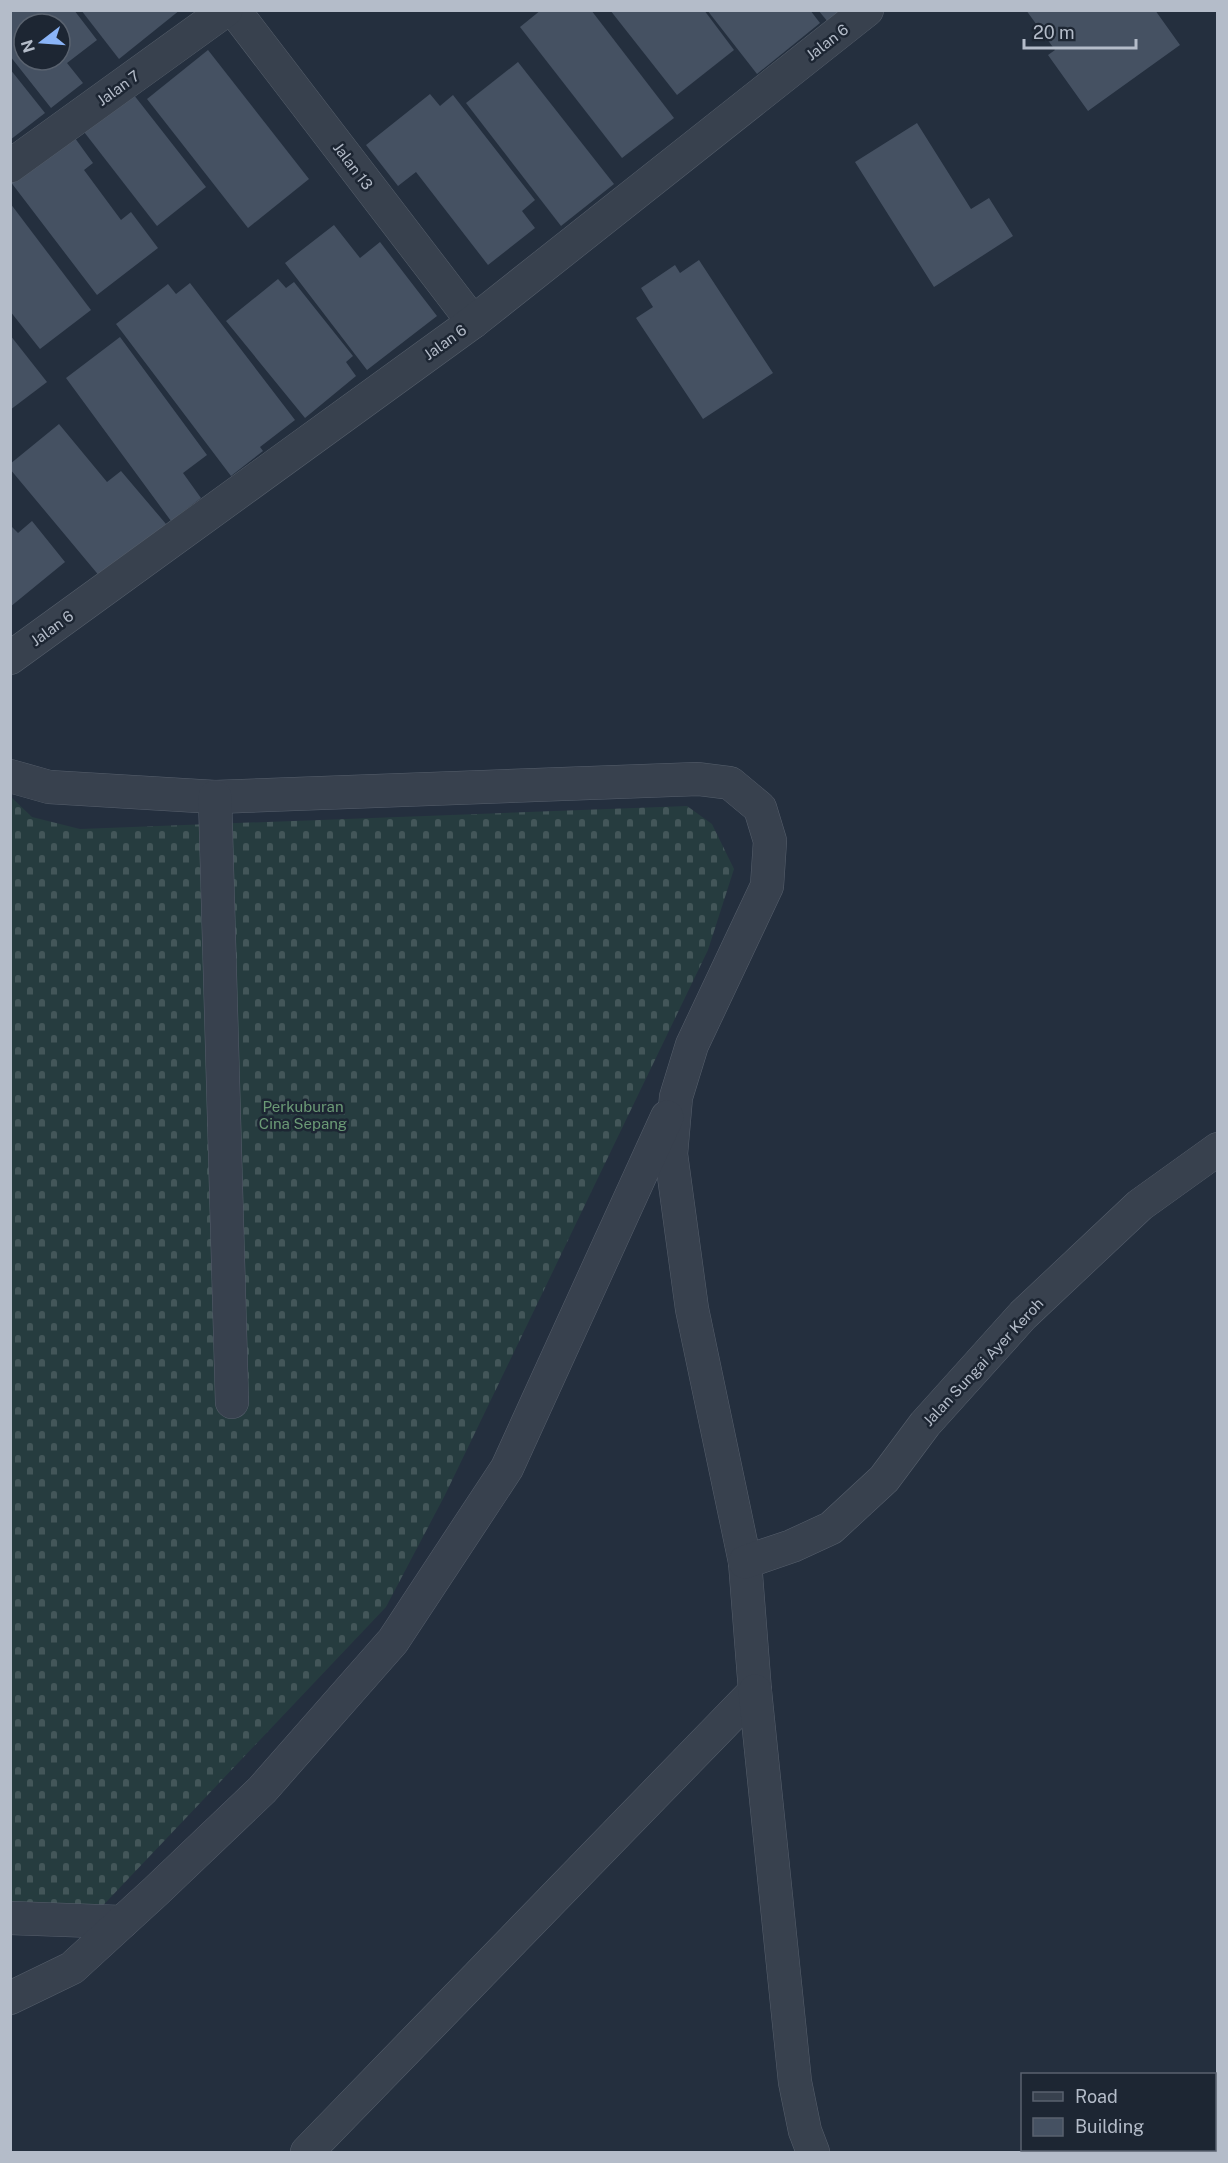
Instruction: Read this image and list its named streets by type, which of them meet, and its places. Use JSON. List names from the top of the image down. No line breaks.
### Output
{"streets":{"street":["Jalan 6","Jalan 7","Jalan 13","Jalan Sungai Ayer Keroh"]},"crossings":[["Jalan 6","Jalan 13"]],"parks":["Perkuburan Cina Sepang"],"legend":["Road","Building"],"scale_bar":"20 m","north":"left"}
